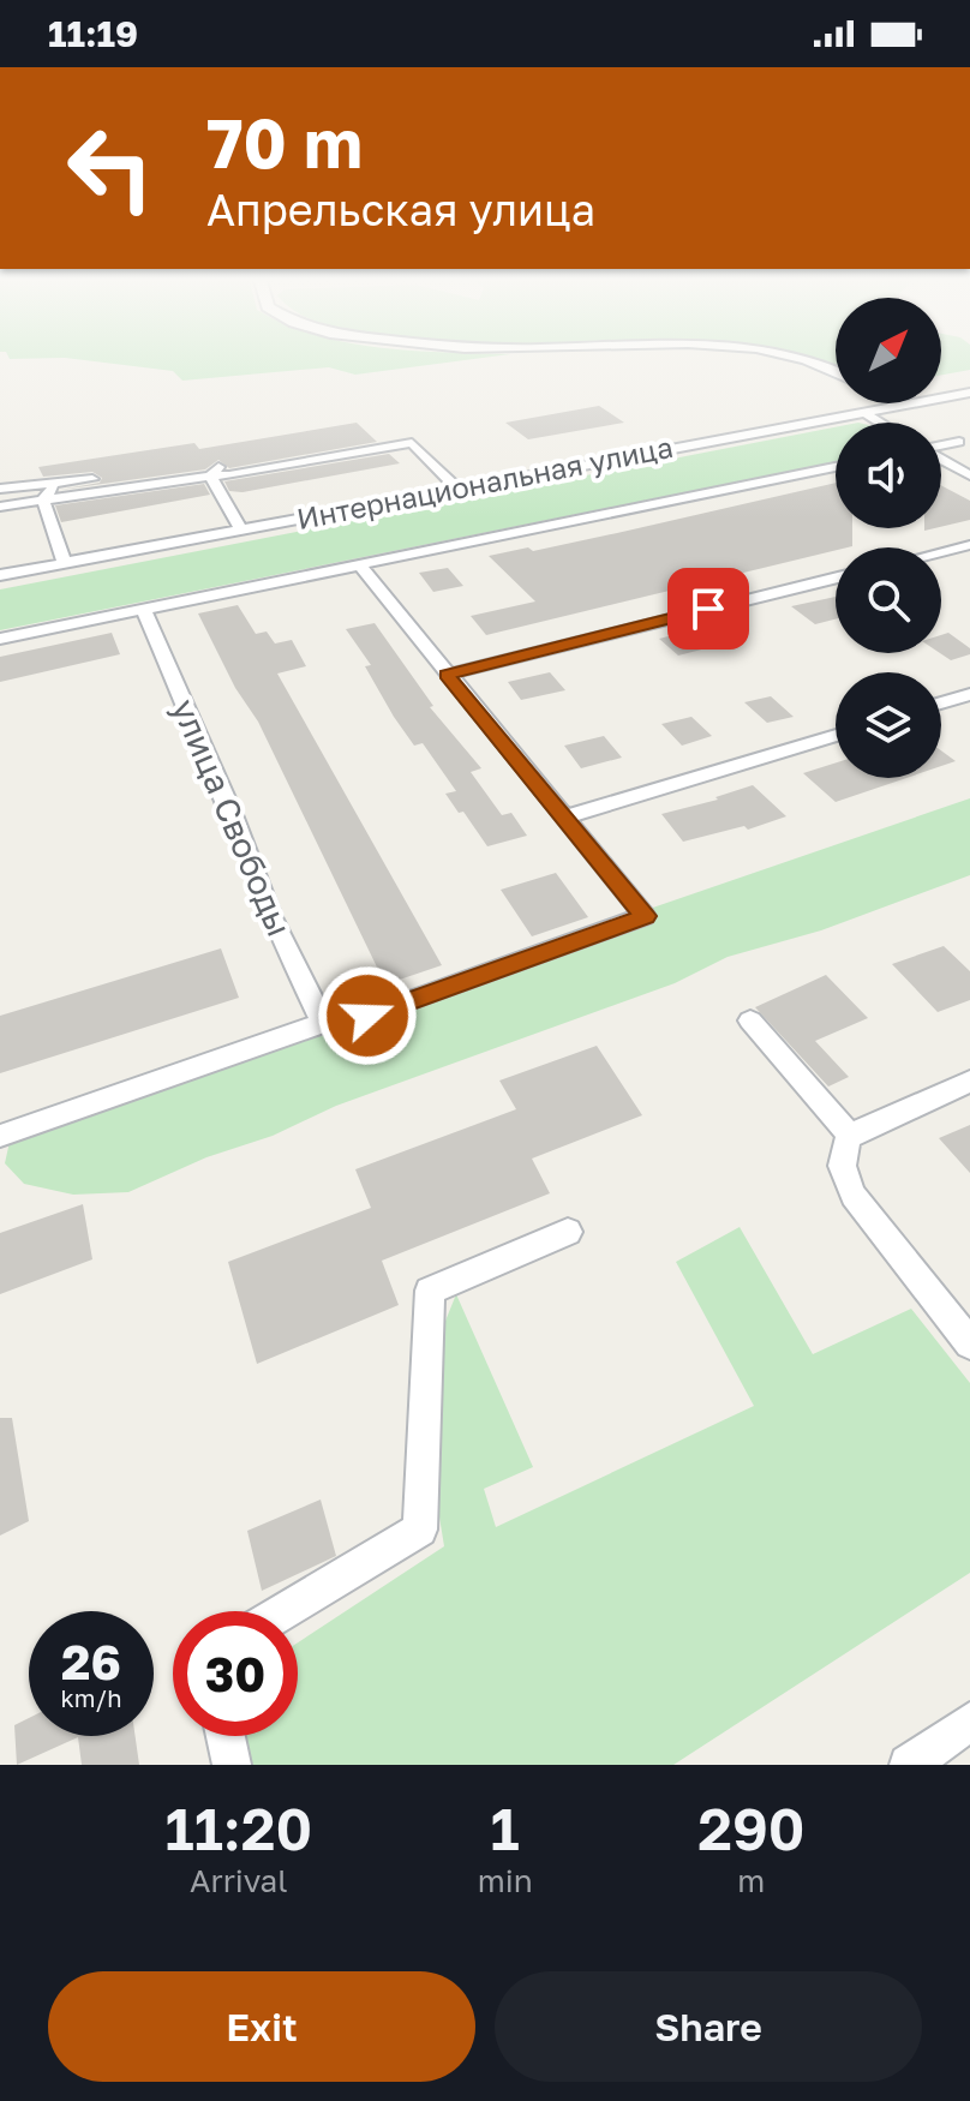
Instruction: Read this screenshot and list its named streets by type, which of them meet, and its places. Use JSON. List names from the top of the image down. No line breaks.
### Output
{"streets":{"street":["Интернациональная улица","улица Свободы"]},"crossings":[["Интернациональная улица","улица Свободы"]],"north":"top right","page":{"status":"11:19","turn":["70 m","Апрельская улица"],"speed":"26 km/h","limit":"30","eta":["11:20","Arrival","1","min","290","m"],"buttons":["Exit","Share"]}}
